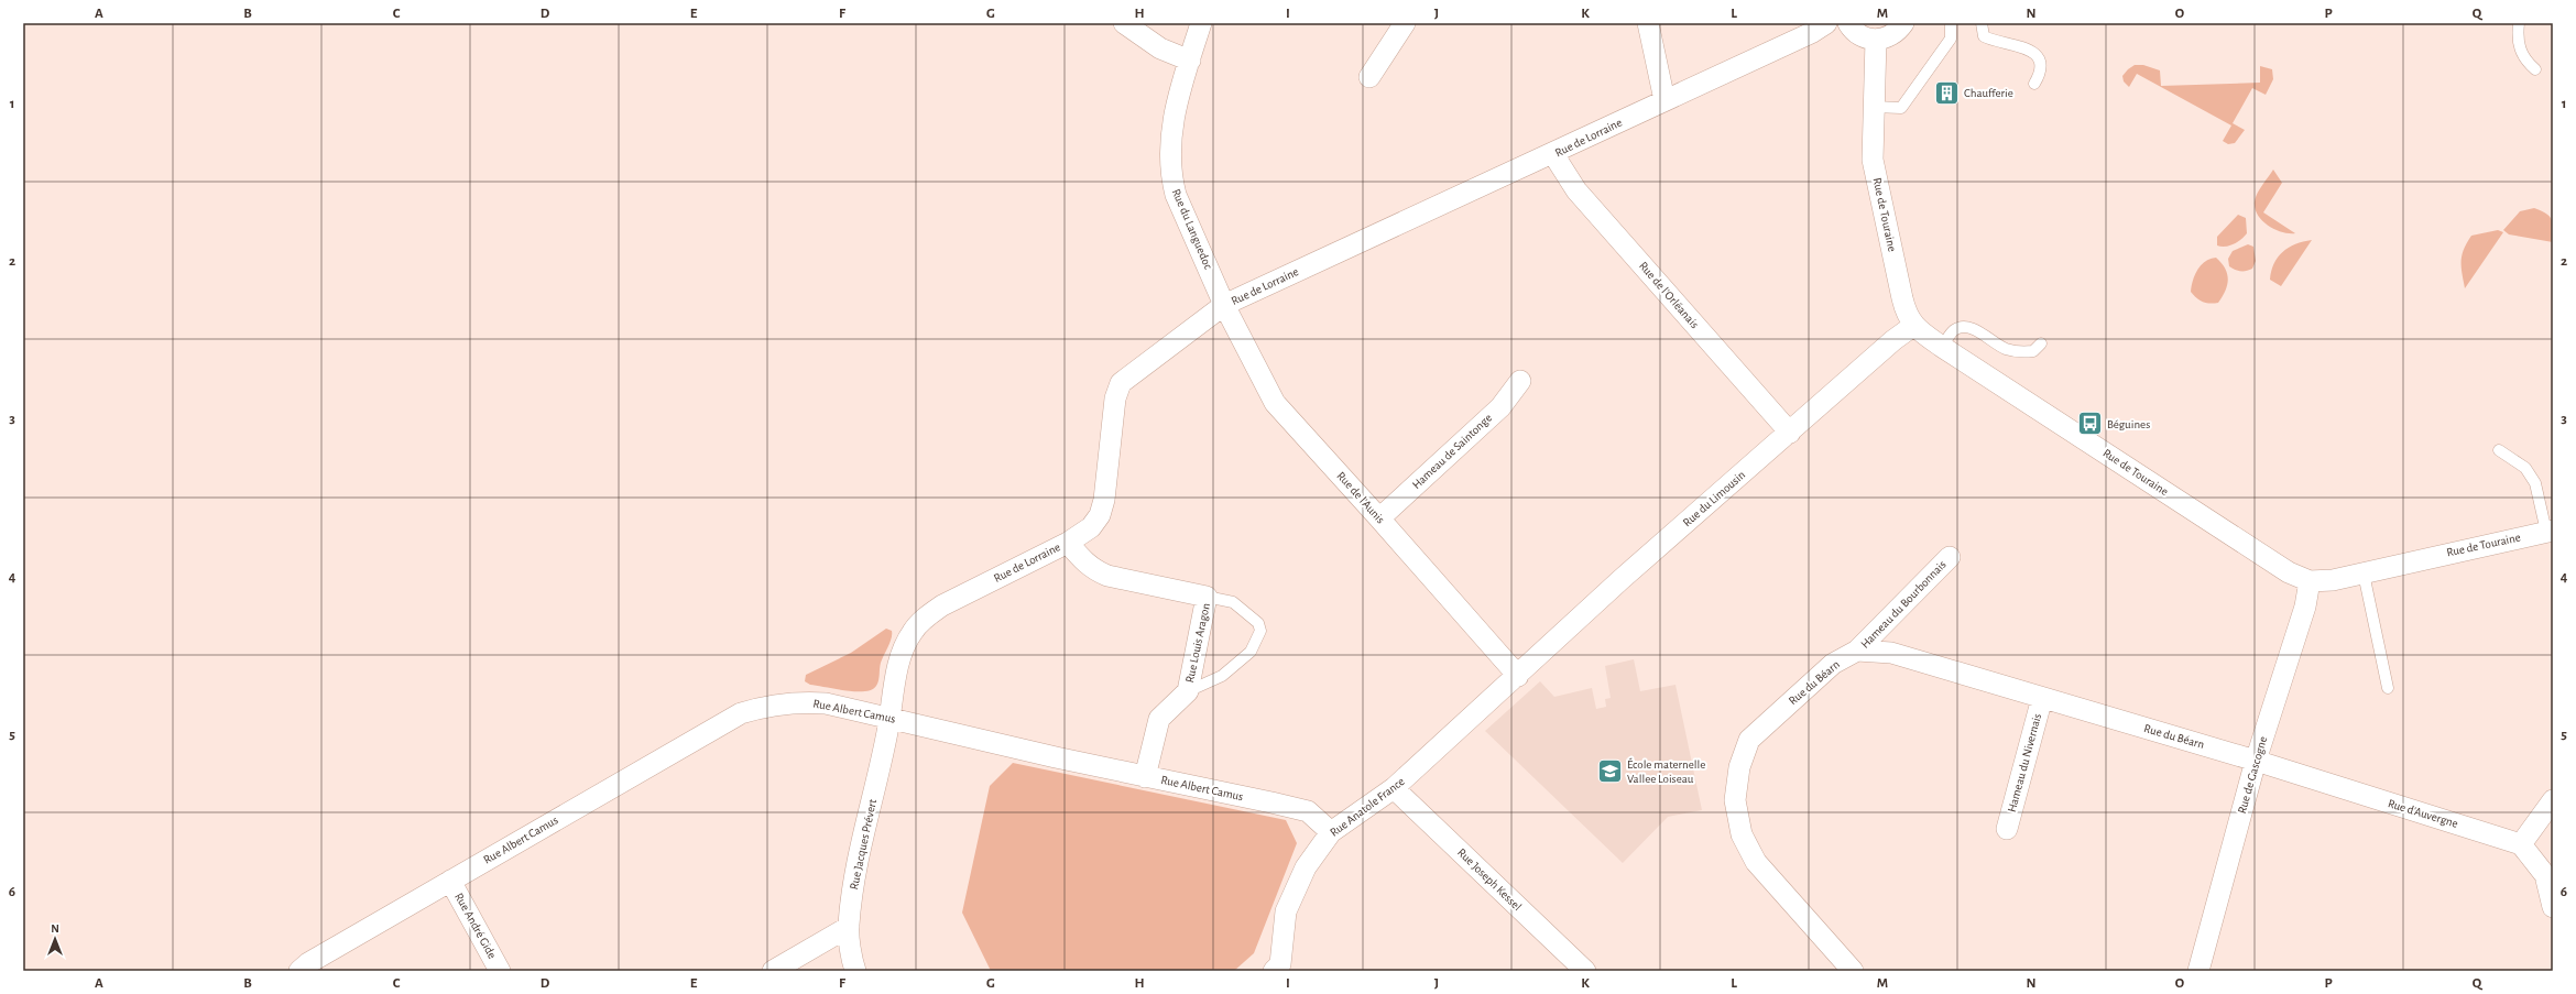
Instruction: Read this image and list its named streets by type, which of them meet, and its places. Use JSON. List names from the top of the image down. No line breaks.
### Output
{"streets":{"street":["Rue de Lorraine","Rue de Touraine","Rue du Languedoc","Rue de l'Orléanais","Hameau de Saintonge","Rue de l'Aunis","Rue du Limousin","Hameau du Bourbonnais","Rue Louis Aragon","Rue du Béarn","Rue Albert Camus","Hameau du Nivernais","Rue de Gascogne","Rue Anatole France","Rue d'Auvergne","Rue Jacques Prévert","Rue Joseph Kessel","Rue André Gide"]},"crossings":[["Rue de Lorraine","Rue du Languedoc"],["Rue de Lorraine","Rue de l'Orléanais"],["Rue de Lorraine","Rue de l'Aunis"],["Rue de Lorraine","Rue Louis Aragon"],["Rue de Lorraine","Rue Albert Camus"],["Rue de Lorraine","Rue Jacques Prévert"],["Rue de Touraine","Rue du Limousin"],["Rue de Touraine","Rue de Gascogne"],["Rue du Languedoc","Rue de l'Aunis"],["Rue de l'Orléanais","Rue du Limousin"],["Hameau de Saintonge","Rue de l'Aunis"],["Rue de l'Aunis","Rue du Limousin"],["Rue de l'Aunis","Rue Anatole France"],["Rue du Limousin","Rue Anatole France"],["Hameau du Bourbonnais","Rue du Béarn"],["Rue Louis Aragon","Rue Albert Camus"],["Rue du Béarn","Hameau du Nivernais"],["Rue du Béarn","Rue de Gascogne"],["Rue du Béarn","Rue d'Auvergne"],["Rue Albert Camus","Rue Anatole France"],["Rue Albert Camus","Rue Jacques Prévert"],["Rue Albert Camus","Rue André Gide"],["Rue de Gascogne","Rue d'Auvergne"],["Rue Anatole France","Rue Joseph Kessel"]],"places":{"building":["Chaufferie"],"bus stop":["Béguines"],"school or university":["École maternelle Vallee Loiseau"]},"north":"top","grid":{"columns":["A","B","C","D","E","F","G","H","I","J","K","L","M","N","O","P","Q"],"rows":["1","2","3","4","5","6"]}}
